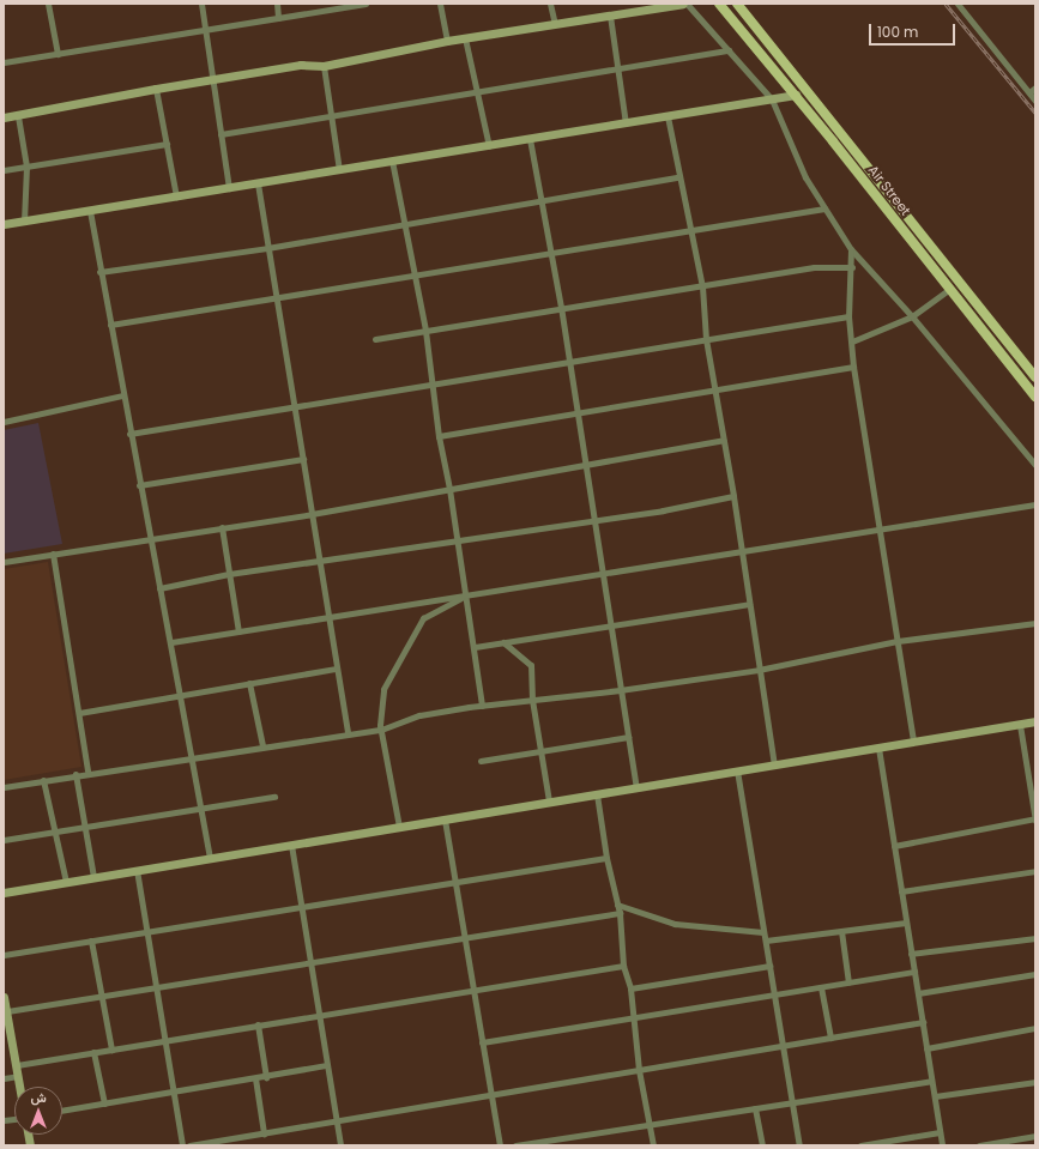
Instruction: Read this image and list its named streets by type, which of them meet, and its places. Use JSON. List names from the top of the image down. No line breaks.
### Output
{"streets":{"main road":["Air Street"]},"scale_bar":"100 m","north":"top"}
